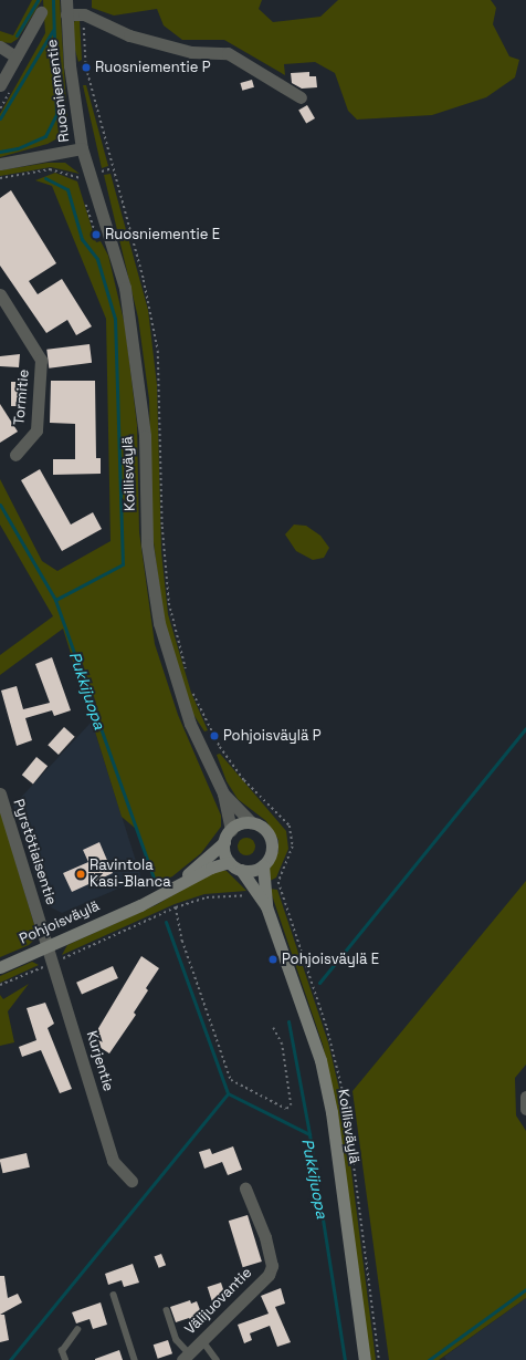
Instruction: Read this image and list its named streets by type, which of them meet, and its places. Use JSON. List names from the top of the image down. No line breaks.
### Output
{"streets":{"main road":["Koillisväylä","Pohjoisväylä"],"street":["Ruosniementie","Tormitie","Pyrstötiaisentie","Kurjentie","Välijuovantie"]},"crossings":[["Ruosniementie","Koillisväylä"],["Koillisväylä","Pohjoisväylä"],["Pyrstötiaisentie","Pohjoisväylä"],["Pyrstötiaisentie","Kurjentie"],["Pohjoisväylä","Kurjentie"]],"water":["Pukkijuopa"],"places":["Ruosniementie P","Ruosniementie E","Pohjoisväylä P","Ravintola Kasi-Blanca","Pohjoisväylä E"]}
